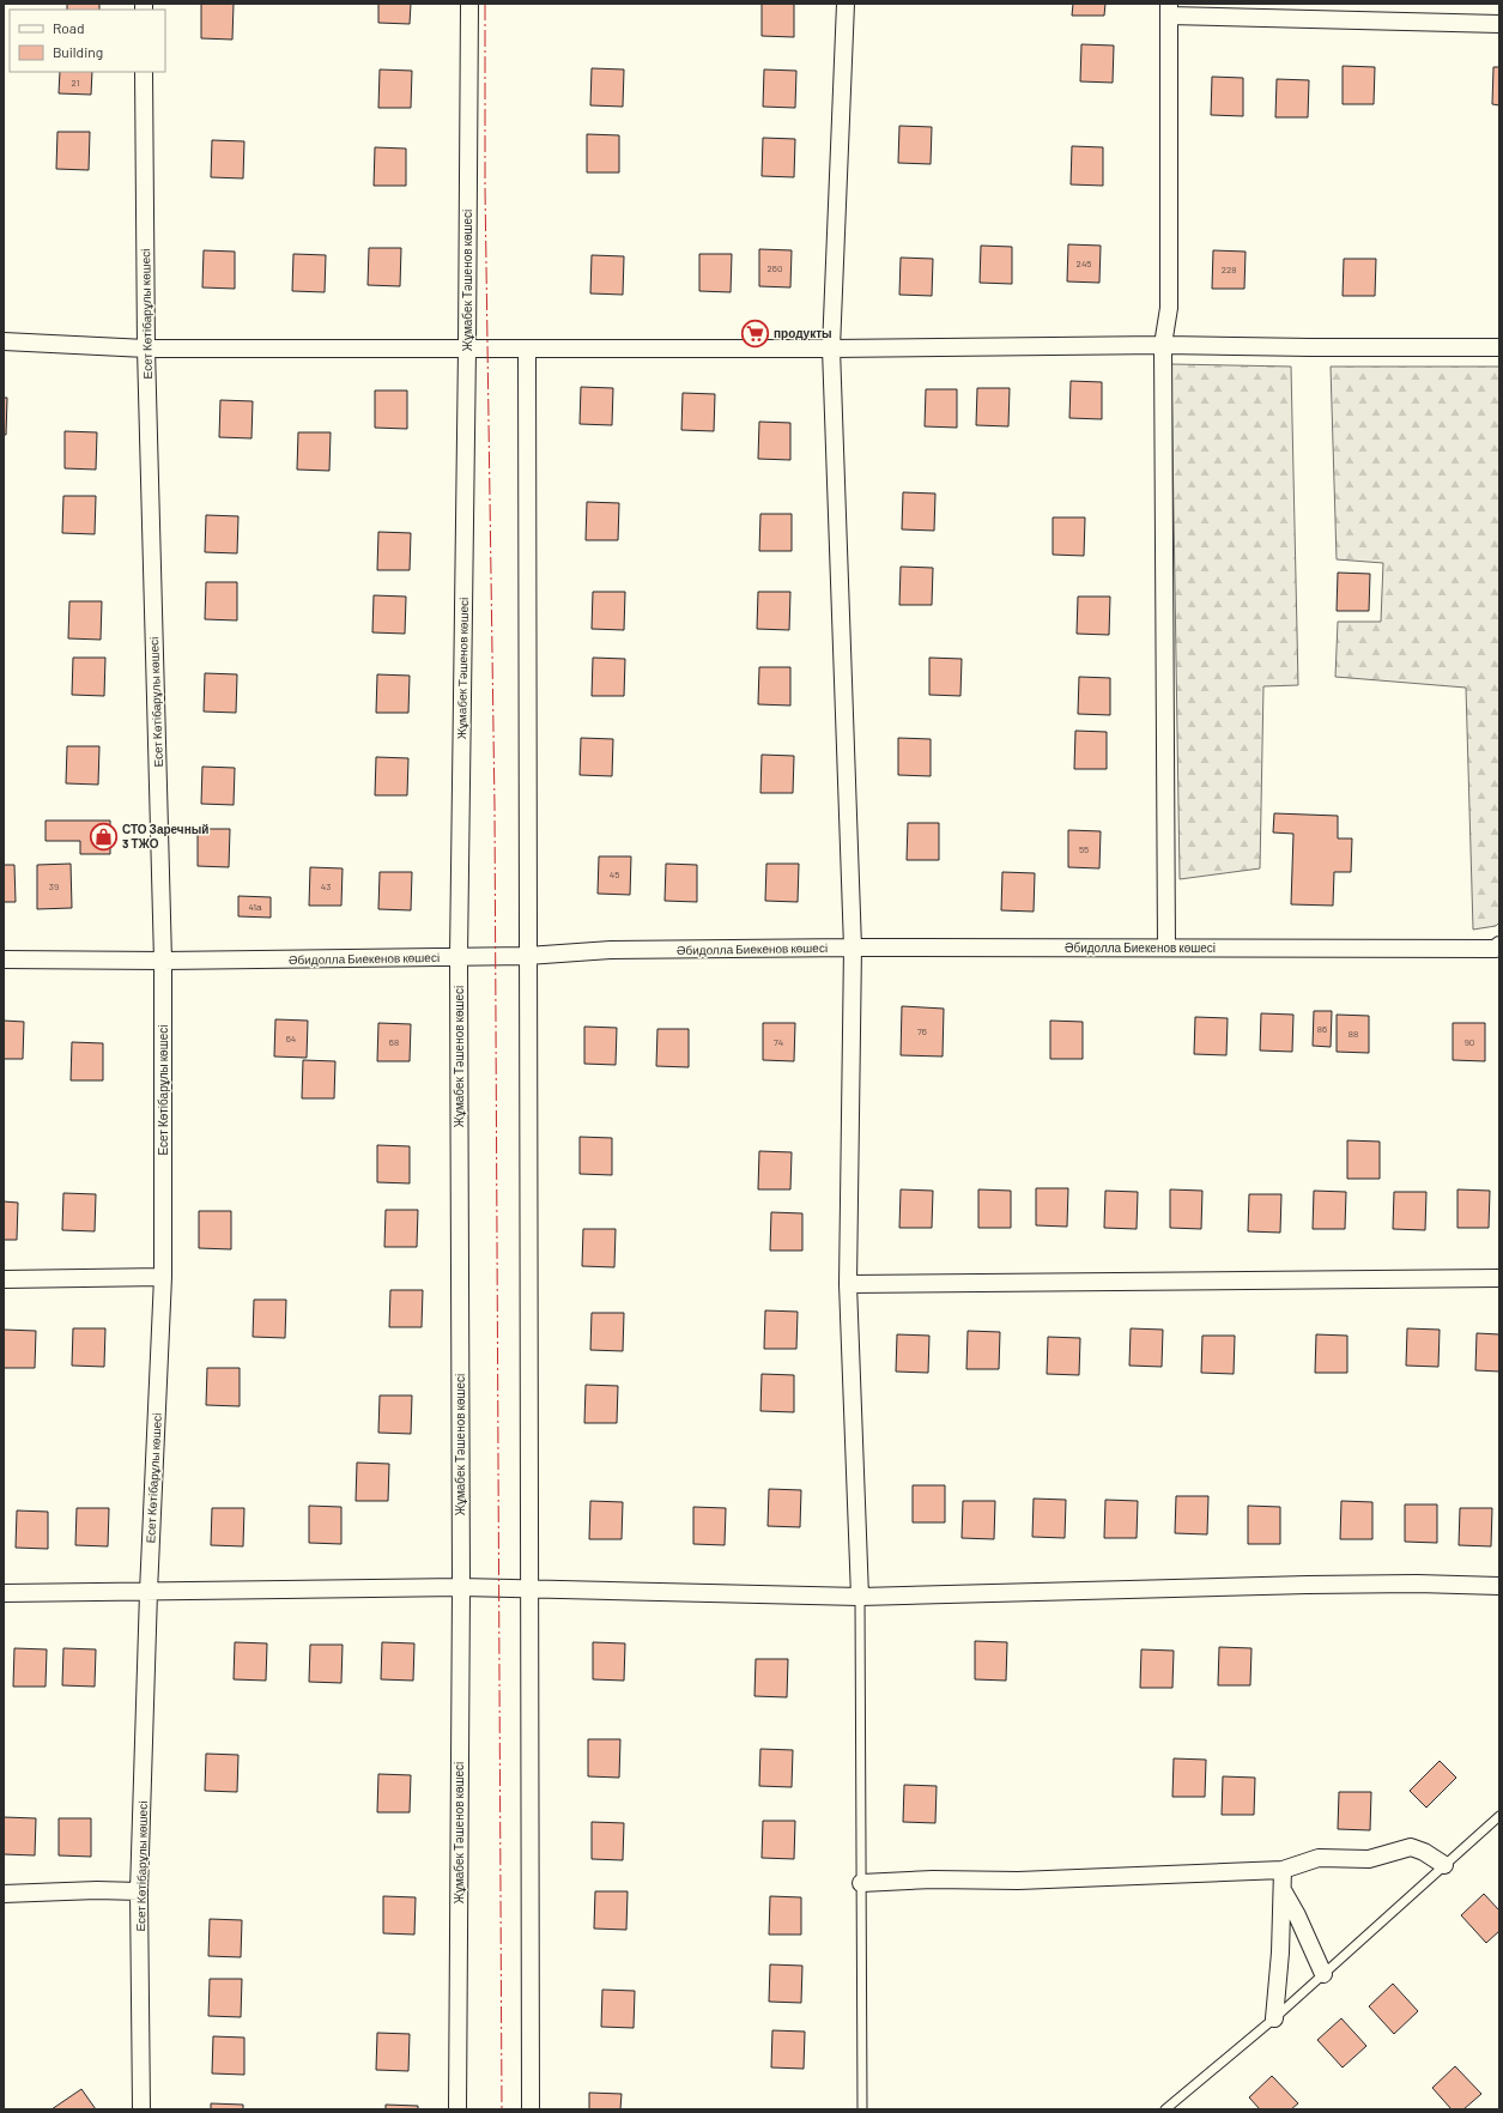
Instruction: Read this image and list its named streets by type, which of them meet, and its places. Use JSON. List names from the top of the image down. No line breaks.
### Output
{"streets":{"street":["Жұмабек Тәшенов көшесі","Есет Көтібарұлы көшесі","Әбидолла Биекенов көшесі"]},"crossings":[["Жұмабек Тәшенов көшесі","Әбидолла Биекенов көшесі"],["Есет Көтібарұлы көшесі","Әбидолла Биекенов көшесі"]],"places":{"supermarket":["продукты"],"shop":["СТО Заречный 3 ТЖО"]},"house_numbers":["21","245","260","228","55","45","39","43","41а","86","76","88","64","68","74","90"],"legend":["Road","Building"]}
